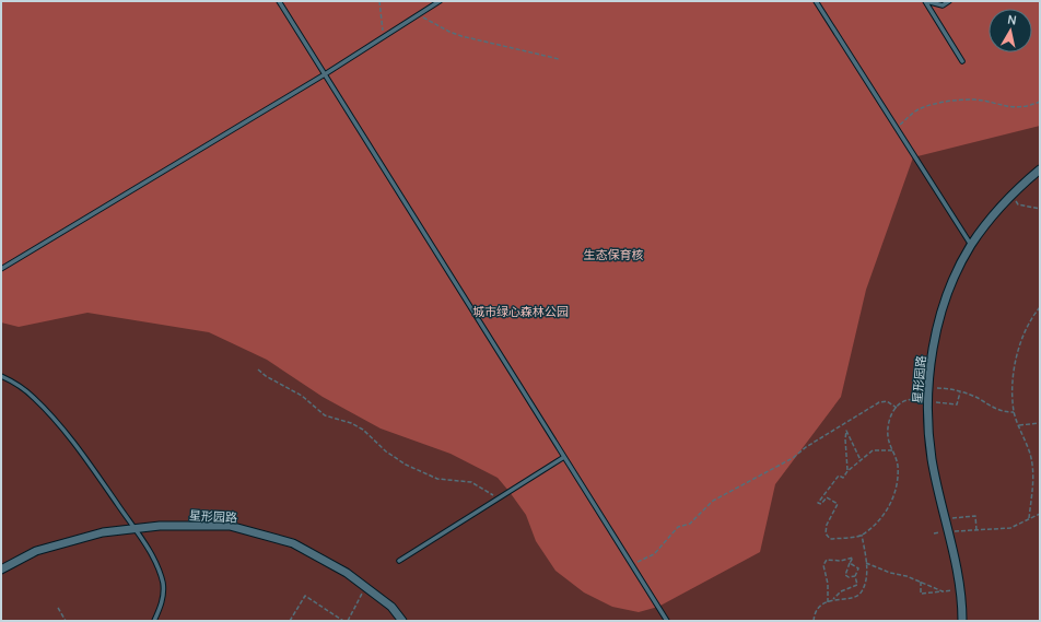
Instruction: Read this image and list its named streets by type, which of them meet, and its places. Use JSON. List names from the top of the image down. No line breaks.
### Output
{"streets":{"street":["星形园路"]},"parks":["生态保育核","城市绿心森林公园"],"north":"top"}
